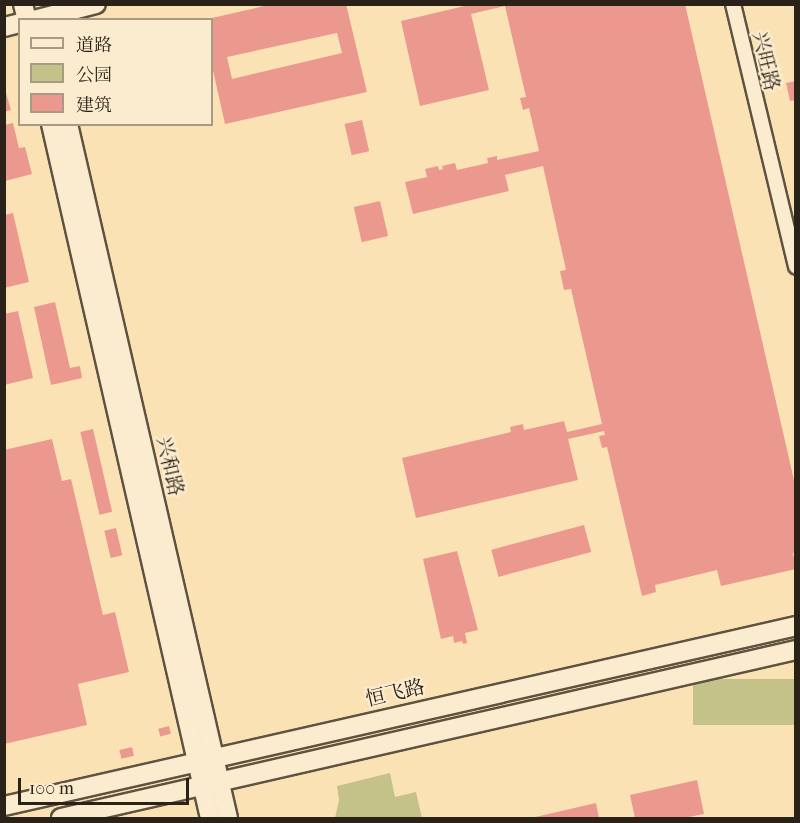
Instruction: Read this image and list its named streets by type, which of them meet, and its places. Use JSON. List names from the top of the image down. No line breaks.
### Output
{"streets":{"main road":["兴和路","恒飞路"],"street":["兴旺路"]},"crossings":[["兴和路","恒飞路"]],"legend":["道路","公园","建筑"],"scale_bar":"100 m"}
